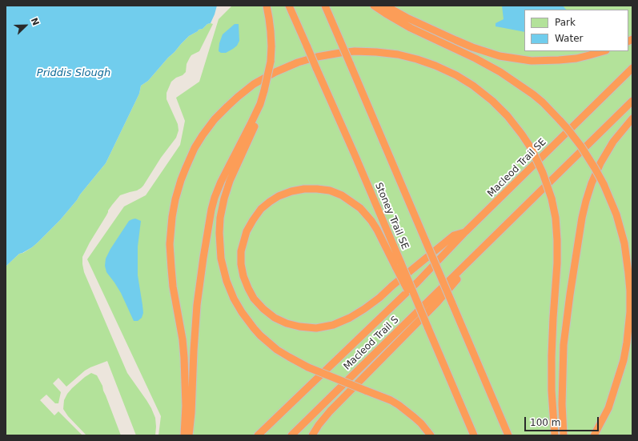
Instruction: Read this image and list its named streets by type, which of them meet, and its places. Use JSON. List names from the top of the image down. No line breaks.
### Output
{"streets":{"highway":["Macleod Trail SE","Stoney Trail SE","Macleod Trail S"]},"crossings":[["Macleod Trail SE","Macleod Trail S"]],"water":["Priddis Slough"],"legend":["Park","Water"],"scale_bar":"100 m","north":"top right"}
